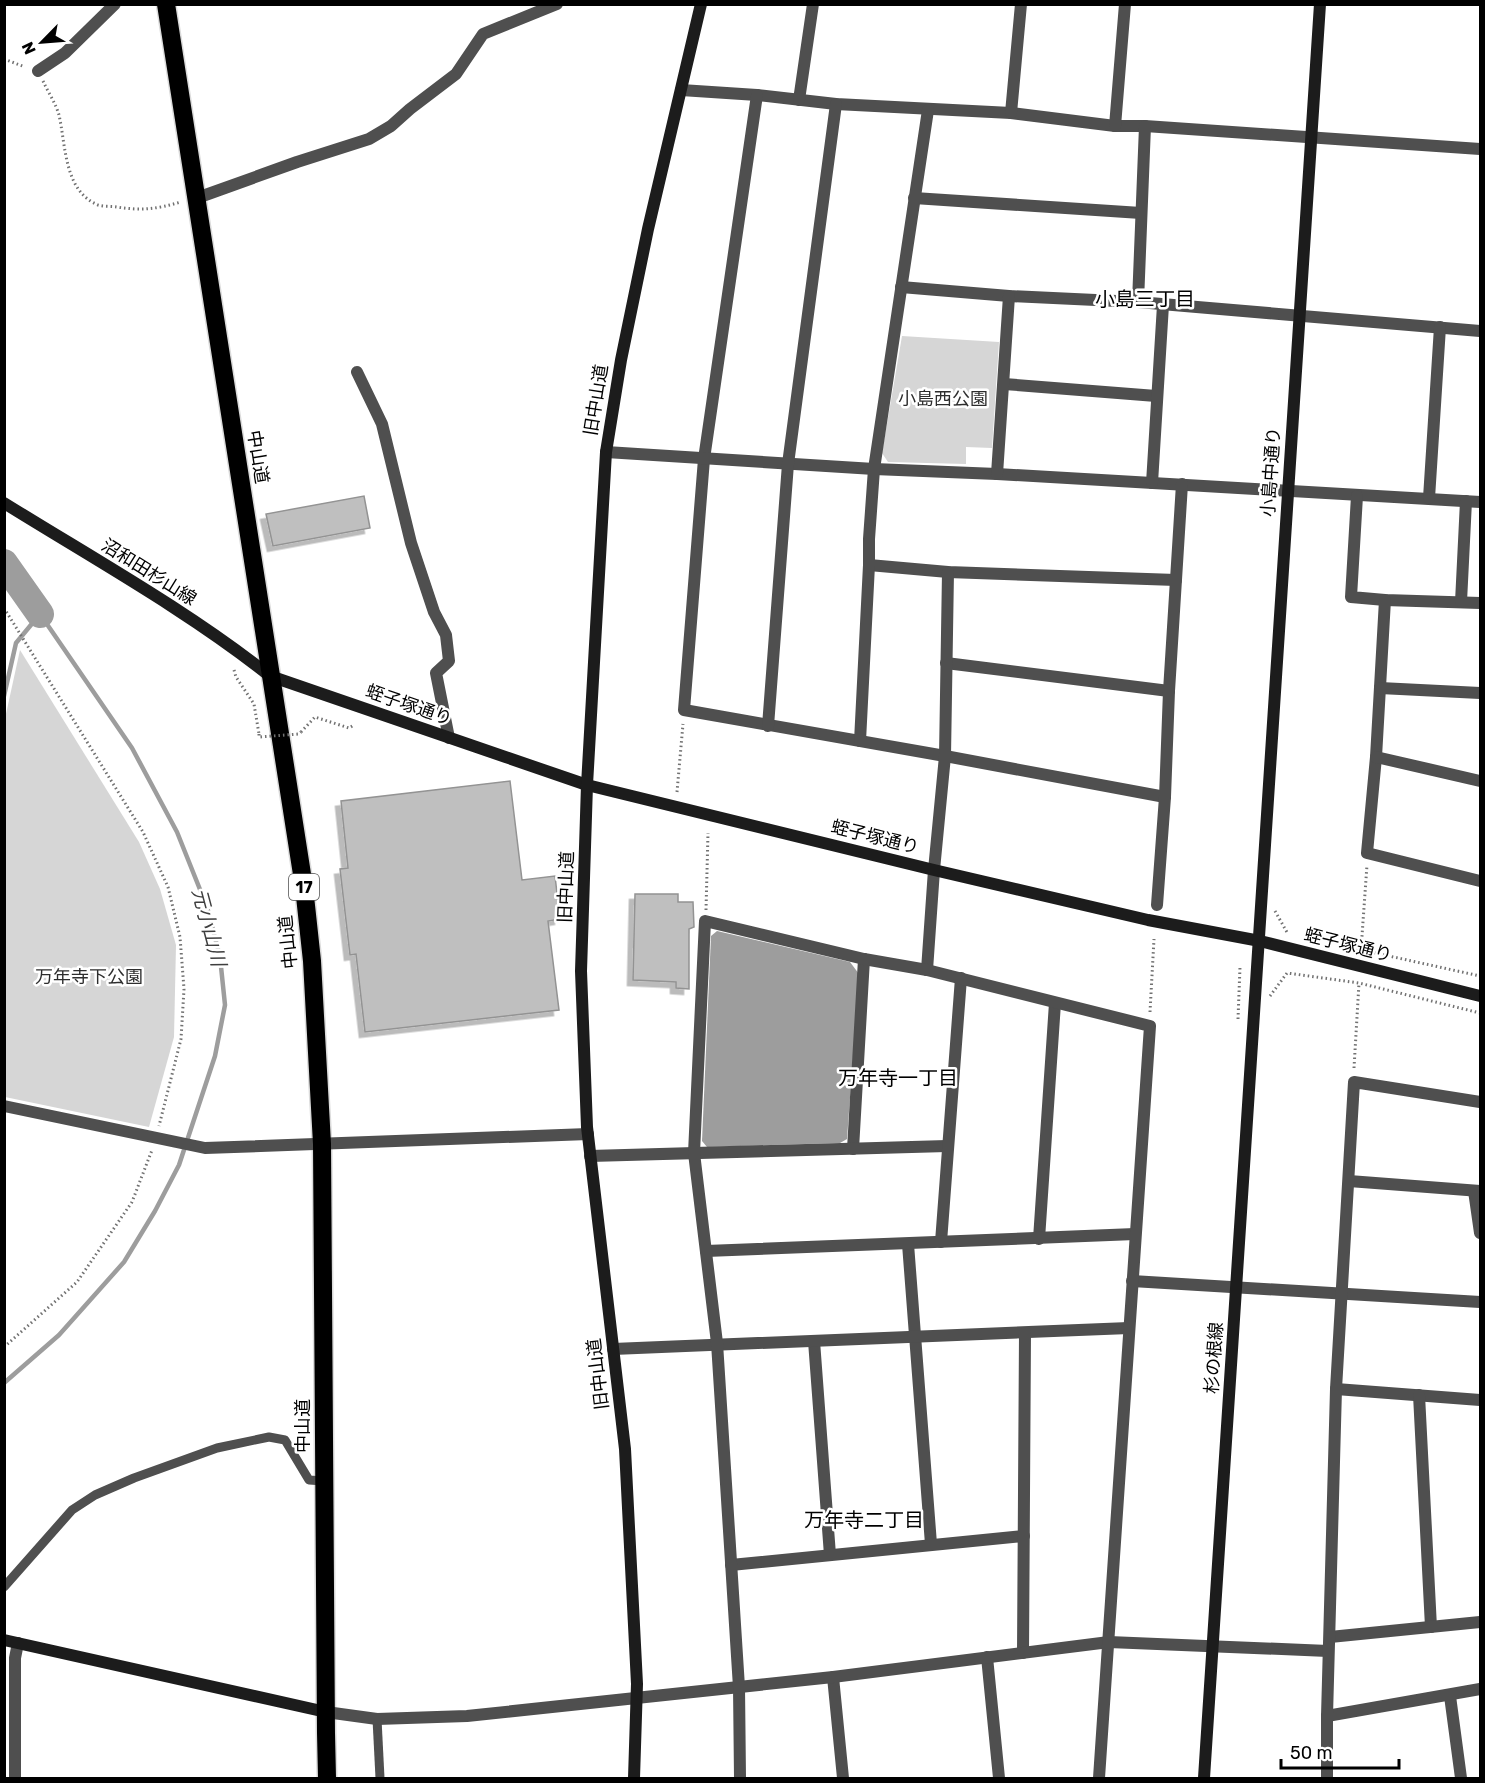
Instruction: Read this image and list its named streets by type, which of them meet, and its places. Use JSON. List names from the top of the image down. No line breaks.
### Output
{"streets":{"highway":["中山道","17"],"street":["旧中山道","小島中通り","沼和田杉山線","蛭子塚通り","杉の根線"]},"crossings":[["旧中山道","蛭子塚通り"],["中山道","沼和田杉山線"],["中山道","蛭子塚通り"],["小島中通り","蛭子塚通り"],["小島中通り","杉の根線"],["沼和田杉山線","蛭子塚通り"],["蛭子塚通り","杉の根線"]],"districts":["小島三丁目","万年寺一丁目","万年寺二丁目"],"water":["元小山川"],"parks":["小島西公園","万年寺下公園"],"scale_bar":"50 m","north":"bottom left"}
